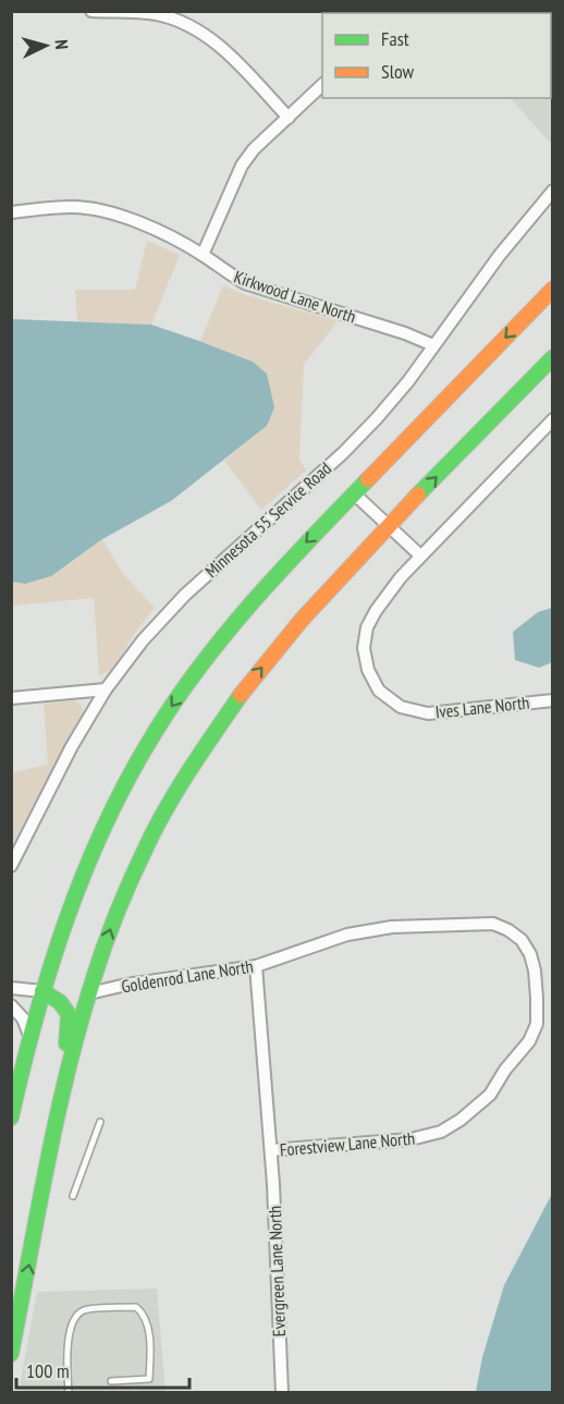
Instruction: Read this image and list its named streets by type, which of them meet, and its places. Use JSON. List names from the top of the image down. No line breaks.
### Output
{"streets":{"street":["Kirkwood Lane North","Minnesota 55 Service Road","Ives Lane North","Goldenrod Lane North","Forestview Lane North","Evergreen Lane North"]},"crossings":[["Kirkwood Lane North","Minnesota 55 Service Road"],["Goldenrod Lane North","Forestview Lane North"],["Forestview Lane North","Evergreen Lane North"]],"legend":["Fast","Slow"],"scale_bar":"100 m","north":"right"}
